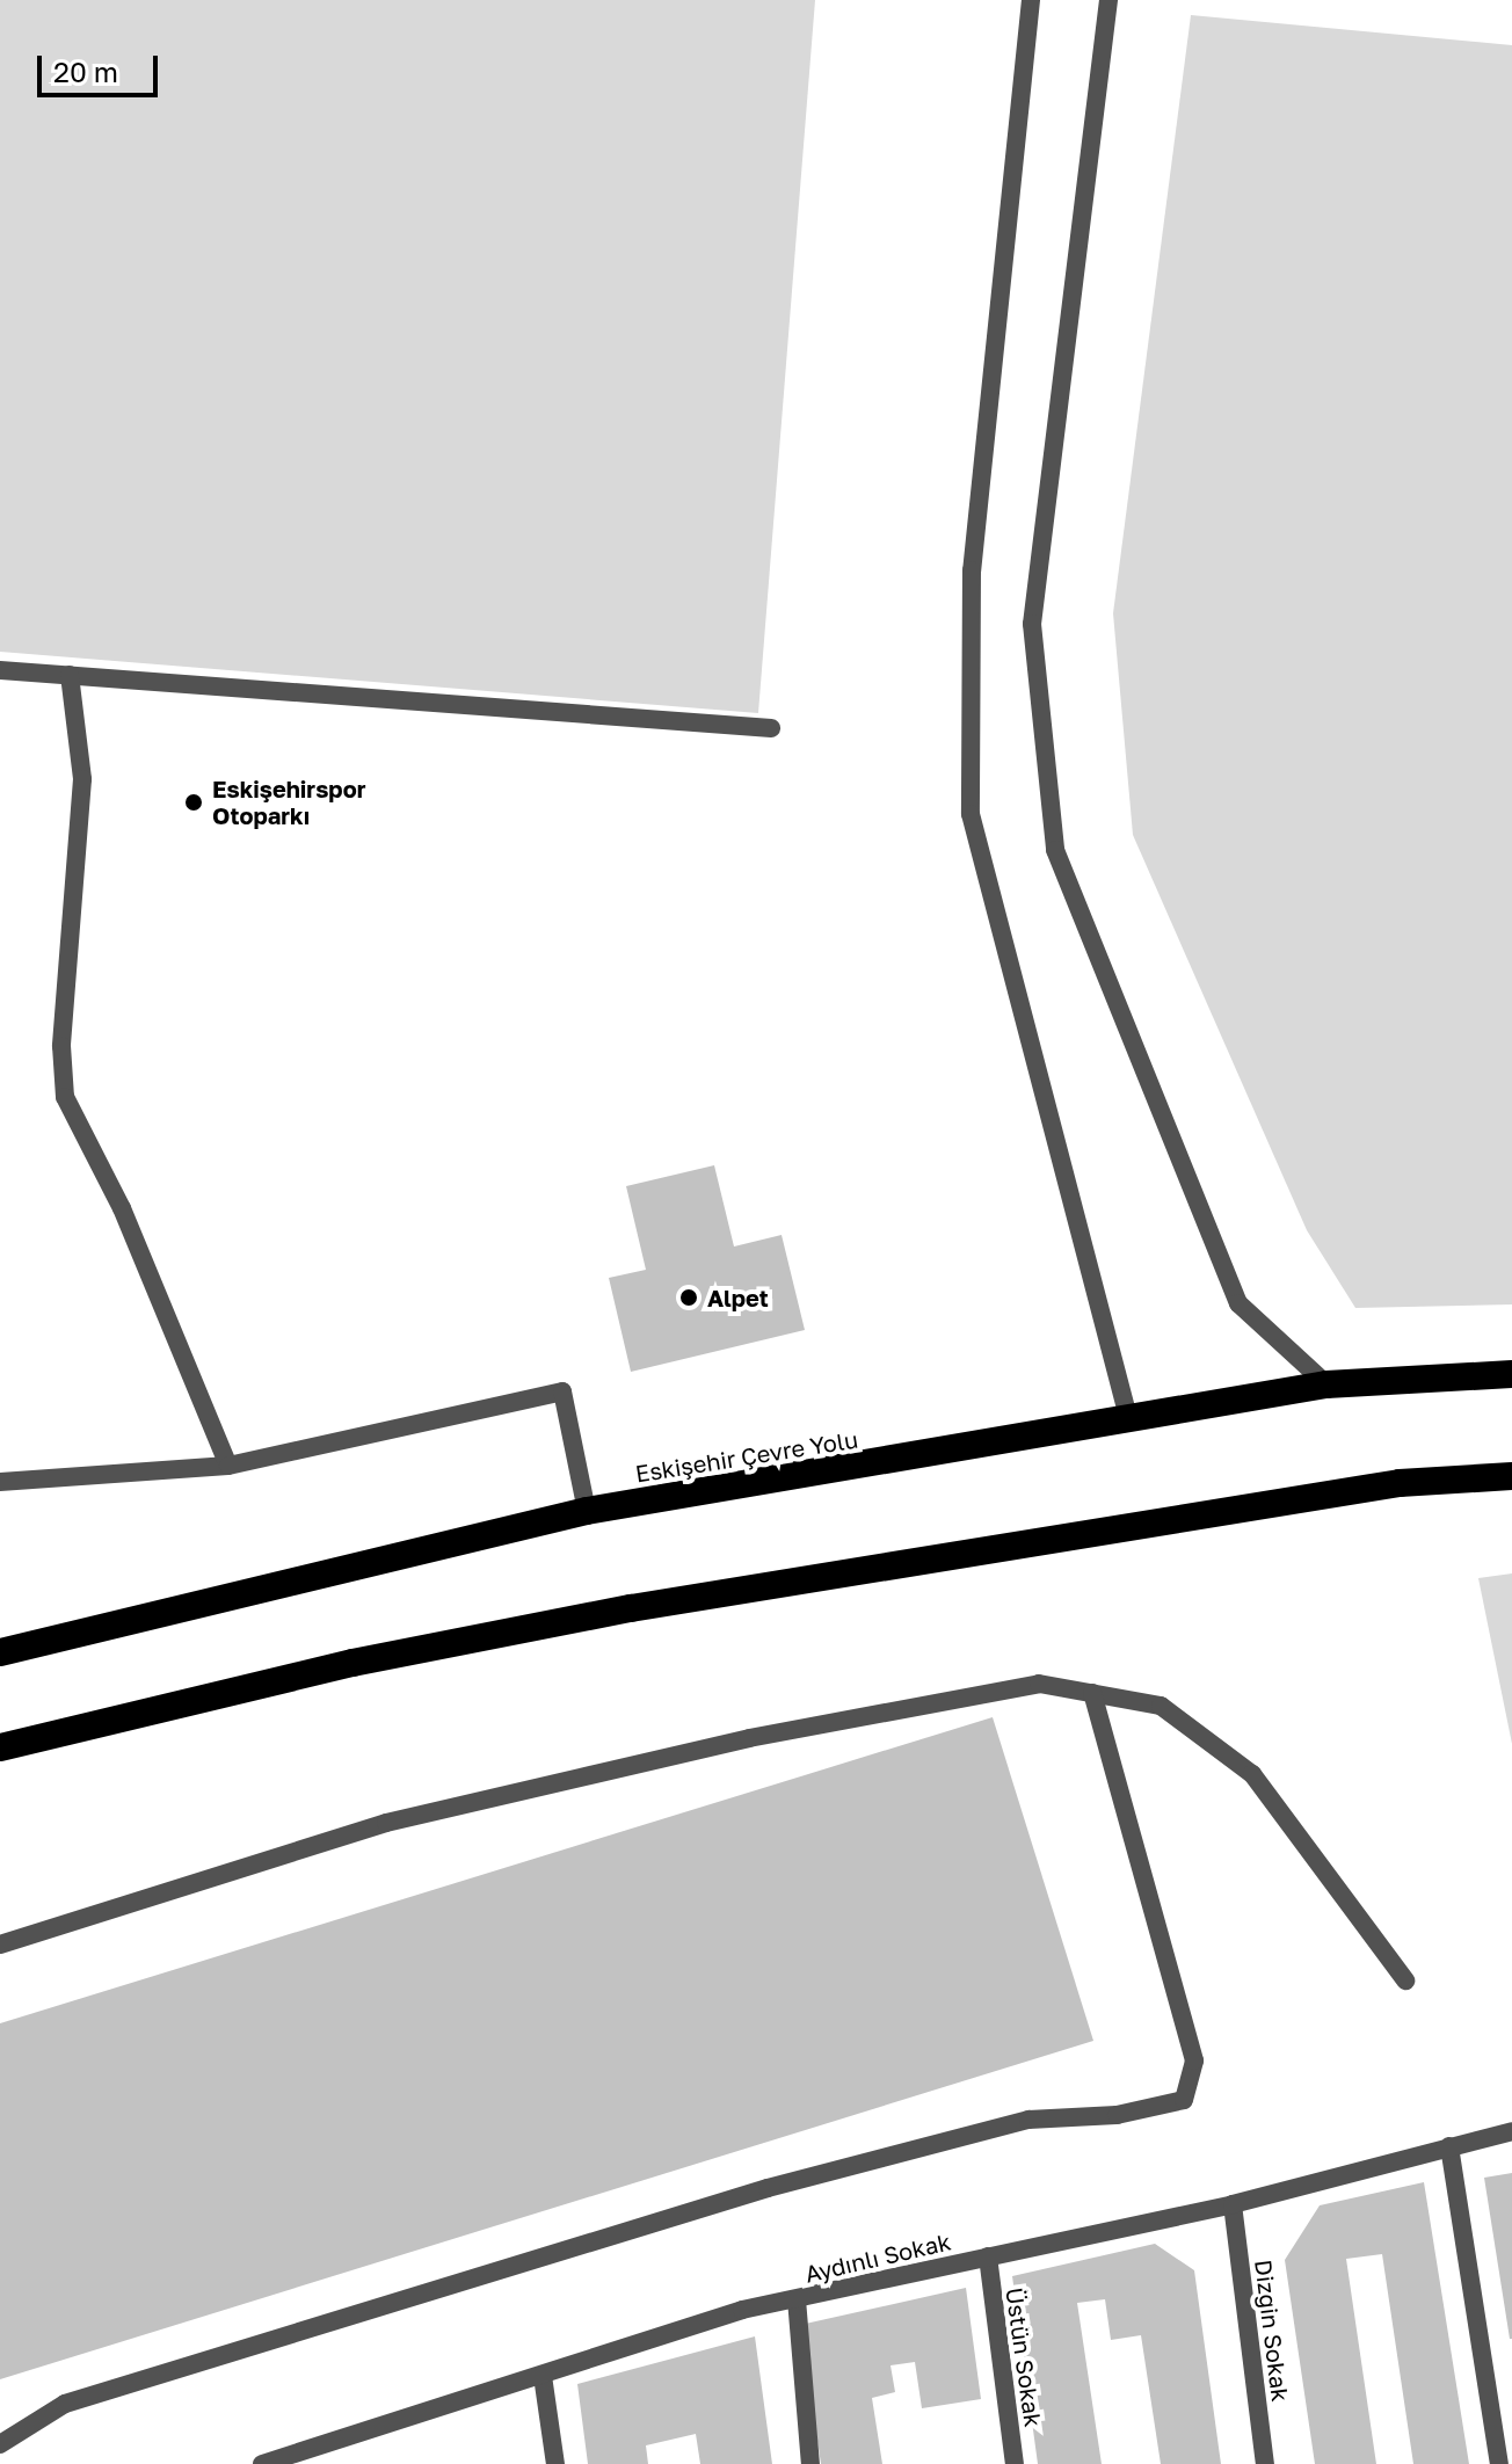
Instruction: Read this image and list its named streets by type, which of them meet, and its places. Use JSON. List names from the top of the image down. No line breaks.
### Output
{"streets":{"highway":["Eskişehir Çevre Yolu"],"street":["Aydınlı Sokak","Dizgin Sokak","Üstün Sokak"]},"crossings":[["Aydınlı Sokak","Dizgin Sokak"],["Aydınlı Sokak","Üstün Sokak"]],"places":["Eskişehirspor Otoparkı","Alpet"],"scale_bar":"20 m"}
